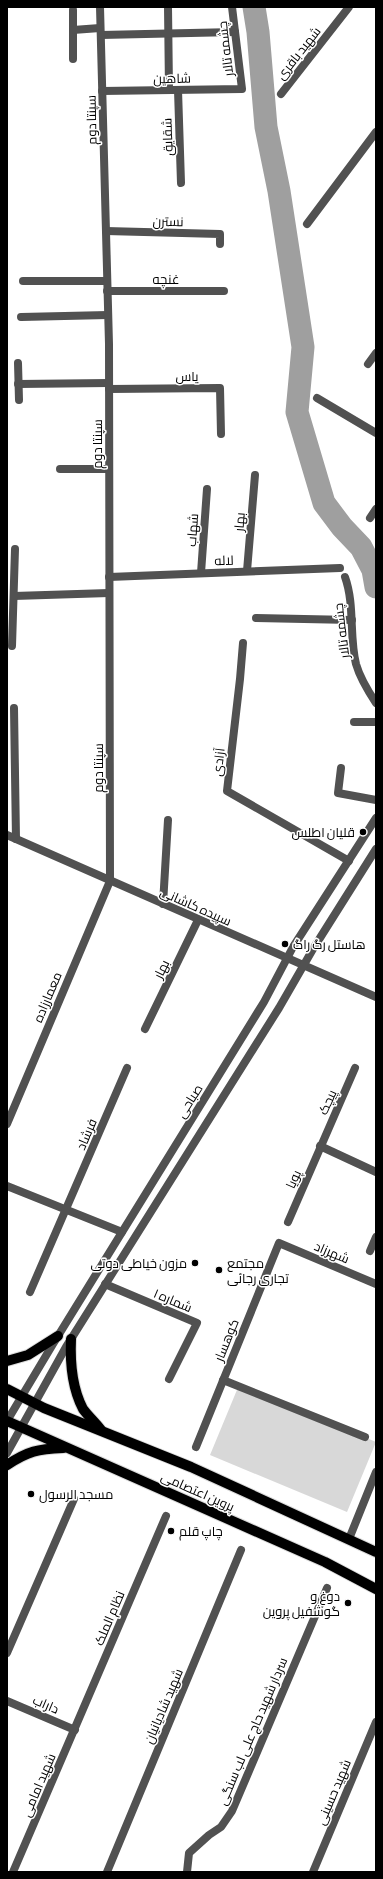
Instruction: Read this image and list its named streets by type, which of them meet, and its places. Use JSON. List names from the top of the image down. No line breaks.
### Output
{"streets":{"main road":["پروین اعتصامی"],"street":["چشمه تالار","شهید باقری","شاهین","سپنتا دوم","شقایق","نسترن","غنچه","یاس","بهار","شهاب","لاله","آزادی","سپیده کاشانی","معمارزاده","صباحی","پیچک","فرشاد","پویا","شهرزاد","شماره ۱","کوهسار","نظام الملک","داراب","شهید شادیانیان","سردار شهید حاج علی لب سنگی","شهید امامی","شهید حسینی"]},"crossings":[["چشمه تالار","شاهین"],["شاهین","سپنتا دوم"],["شاهین","شقایق"],["سپنتا دوم","نسترن"],["سپنتا دوم","غنچه"],["سپنتا دوم","یاس"],["سپنتا دوم","لاله"],["سپنتا دوم","سپیده کاشانی"],["سپنتا دوم","معمارزاده"],["بهار","لاله"],["بهار","سپیده کاشانی"],["شهاب","لاله"],["آزادی","صباحی"],["سپیده کاشانی","معمارزاده"],["سپیده کاشانی","صباحی"],["صباحی","شماره ۱"],["صباحی","پروین اعتصامی"],["پیچک","پویا"],["شهرزاد","کوهسار"],["نظام الملک","داراب"],["نظام الملک","شهید امامی"],["داراب","شهید امامی"]],"places":["قلیان اطلس","هاستل رگ راگ","مزون خیاطی دوتی","مجتمع تجاری رجائی","مسجد الرسول","چاپ قلم","دوغ و گوشفیل پروین"]}
